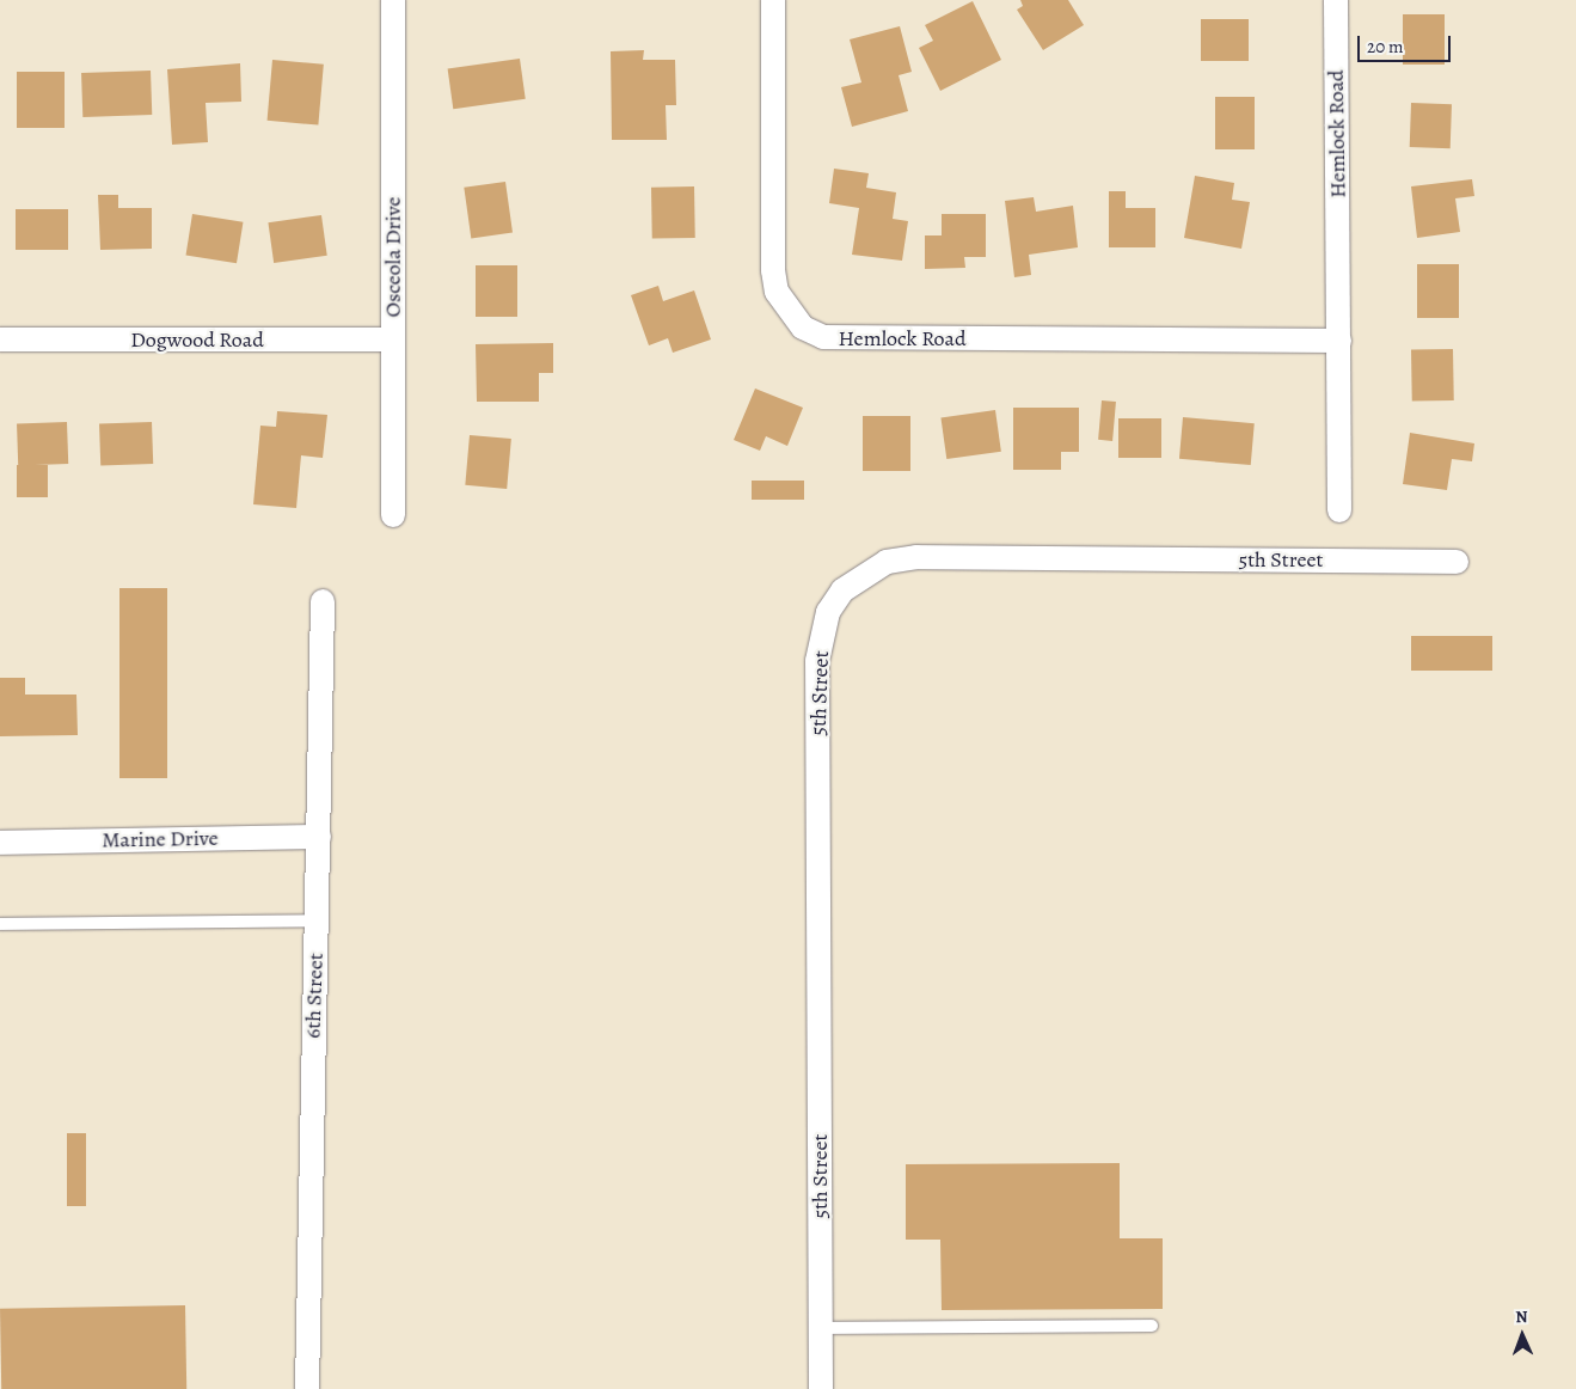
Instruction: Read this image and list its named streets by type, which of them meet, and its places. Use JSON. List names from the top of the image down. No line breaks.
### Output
{"streets":{"street":["Hemlock Road","Osceola Drive","Dogwood Road","5th Street","Marine Drive","6th Street"]},"crossings":[["Osceola Drive","Dogwood Road"],["Marine Drive","6th Street"]],"scale_bar":"20 m","north":"top"}
